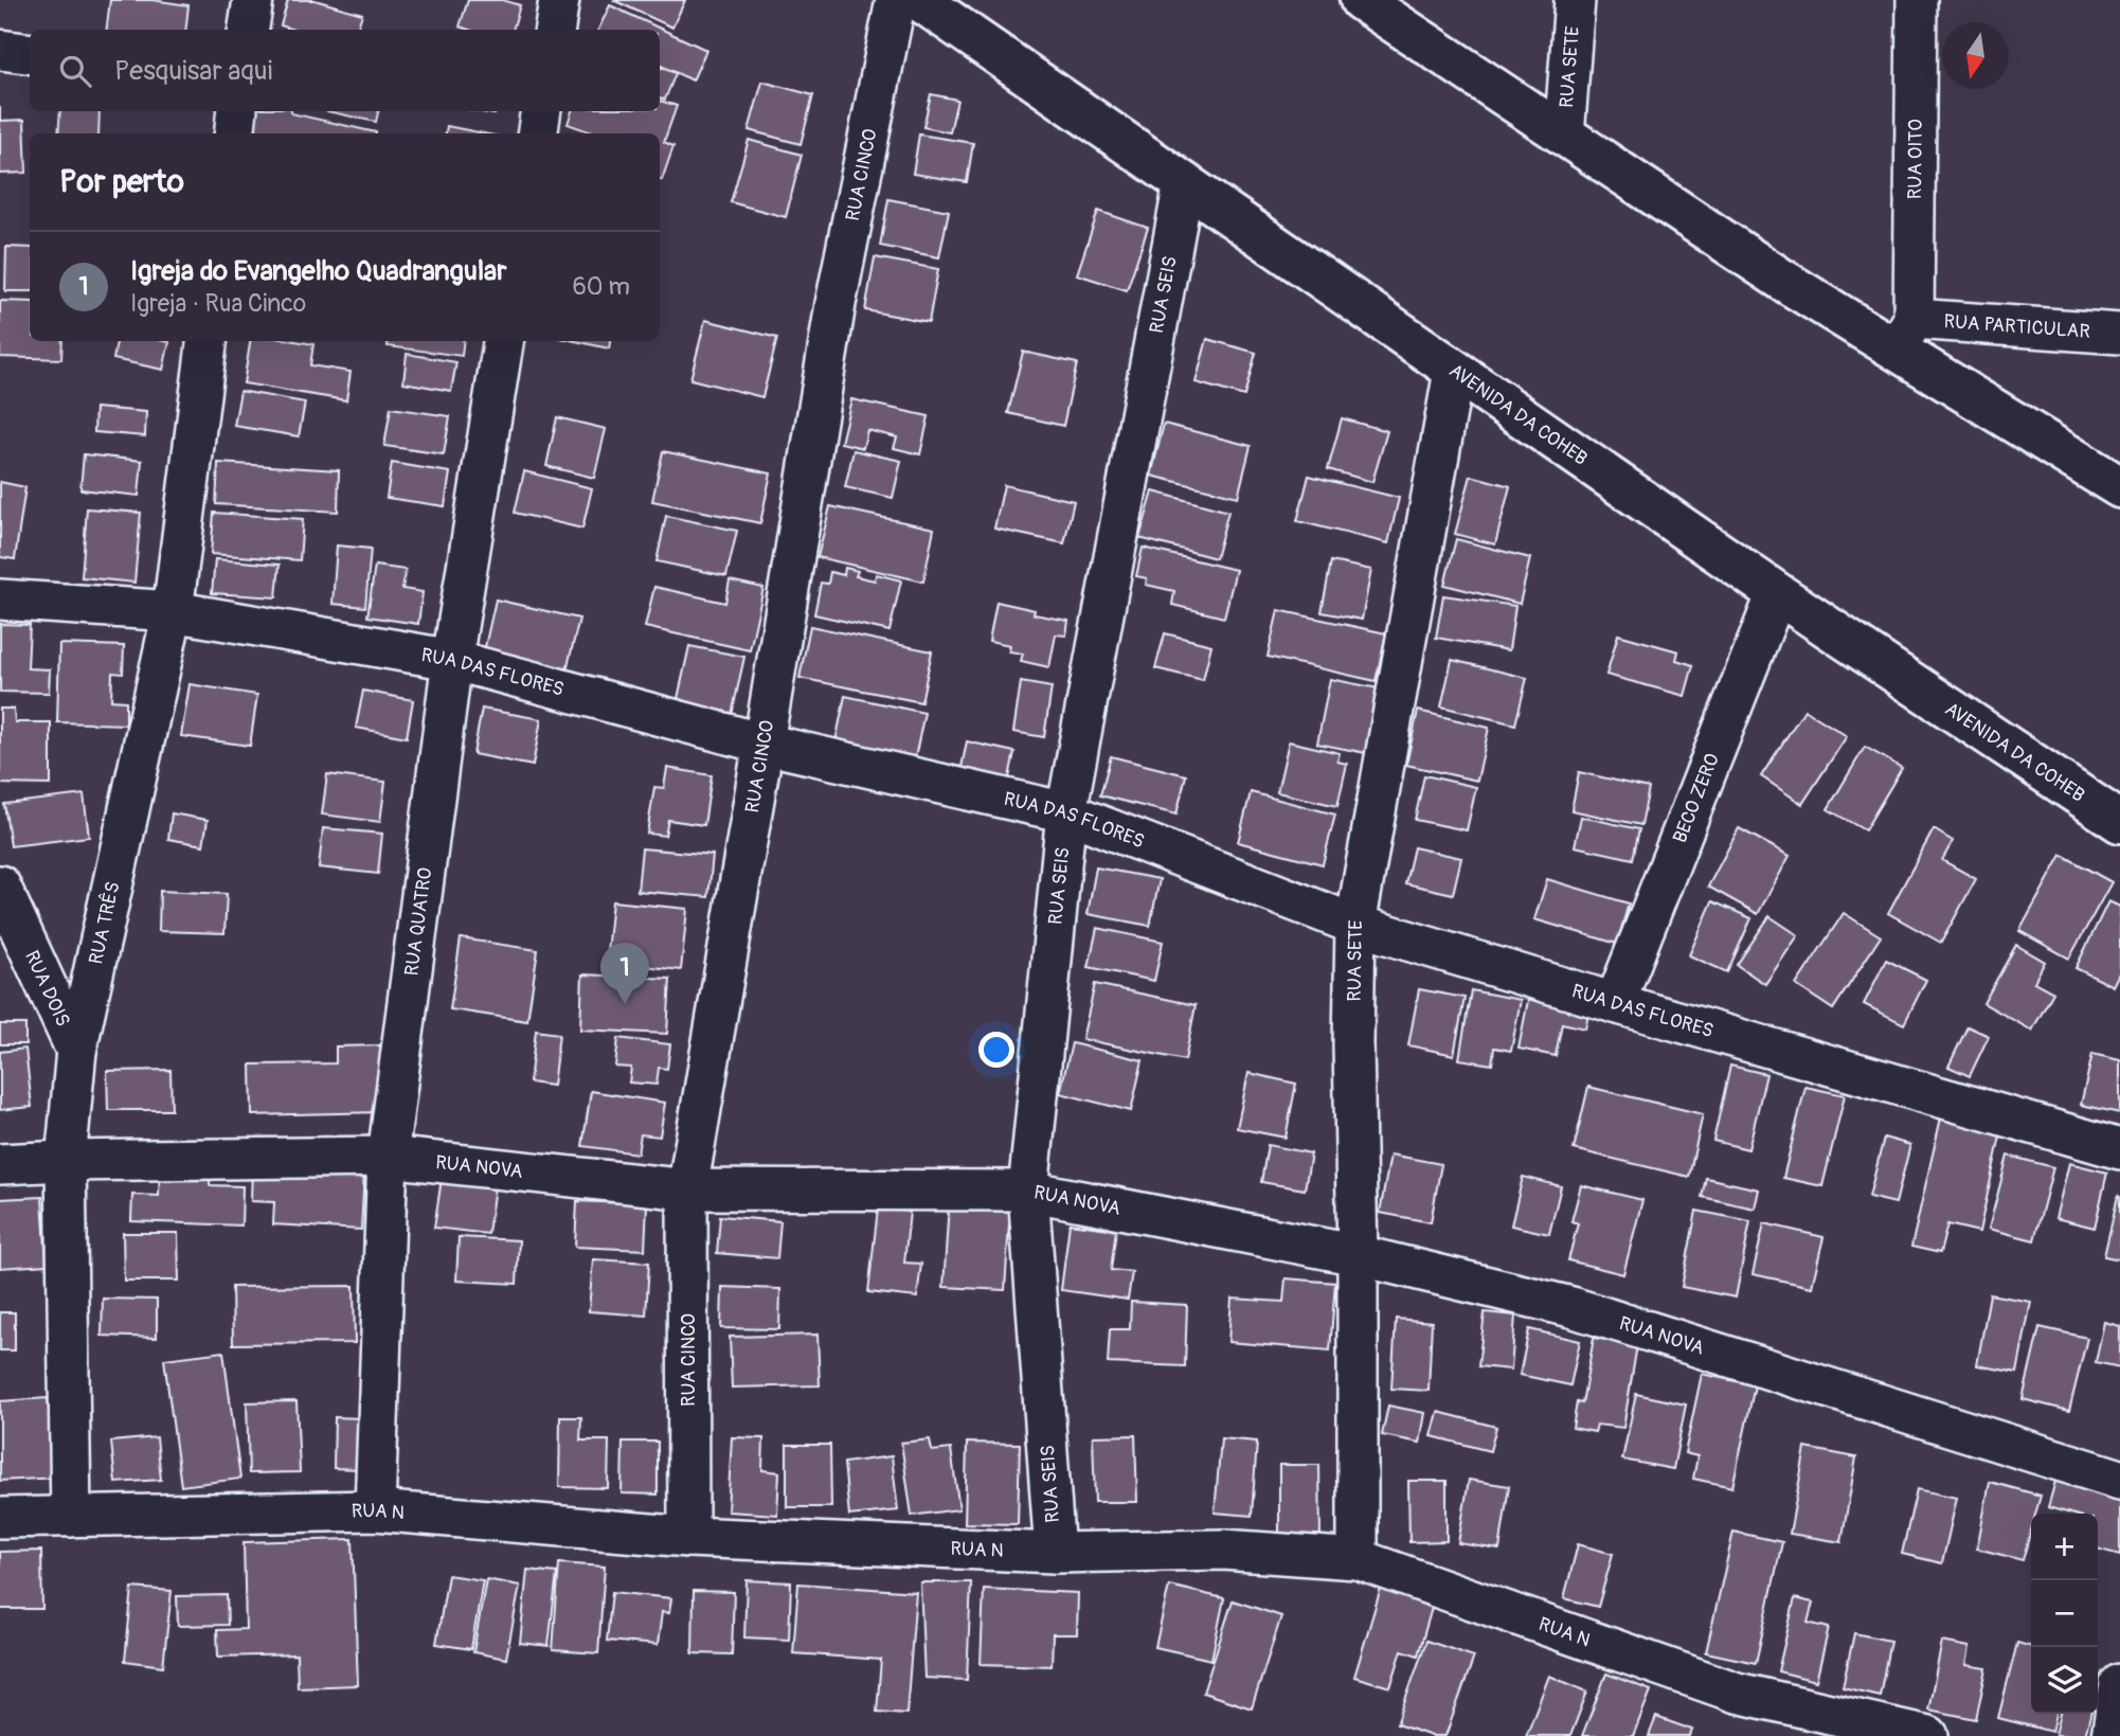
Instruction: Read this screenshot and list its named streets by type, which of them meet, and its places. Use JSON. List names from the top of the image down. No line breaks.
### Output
{"streets":{"main road":["AVENIDA DA COHEB"],"street":["RUA SETE","RUA OITO","RUA CINCO","RUA SEIS","RUA PARTICULAR","RUA DAS FLORES","BECO ZERO","RUA QUATRO","RUA TRÊS","RUA DOIS","RUA NOVA","RUA N"]},"crossings":[["RUA SETE","AVENIDA DA COHEB"],["RUA SETE","RUA DAS FLORES"],["RUA SETE","RUA NOVA"],["RUA SETE","RUA N"],["RUA OITO","RUA PARTICULAR"],["RUA CINCO","RUA DAS FLORES"],["RUA CINCO","RUA NOVA"],["RUA CINCO","RUA N"],["RUA SEIS","AVENIDA DA COHEB"],["RUA SEIS","RUA DAS FLORES"],["RUA SEIS","RUA NOVA"],["RUA SEIS","RUA N"],["AVENIDA DA COHEB","BECO ZERO"],["RUA DAS FLORES","BECO ZERO"],["RUA DAS FLORES","RUA QUATRO"],["RUA DAS FLORES","RUA TRÊS"],["RUA QUATRO","RUA NOVA"],["RUA QUATRO","RUA N"],["RUA TRÊS","RUA DOIS"],["RUA TRÊS","RUA NOVA"],["RUA TRÊS","RUA N"]],"north":"bottom","page":{"search":"Pesquisar aqui","heading":"Por perto","list":[{"mark":"1","name":"Igreja do Evangelho Quadrangular","note":"Igreja · Rua Cinco","value":"60 m"}],"pins":"1","map_buttons":["+","−"]}}
